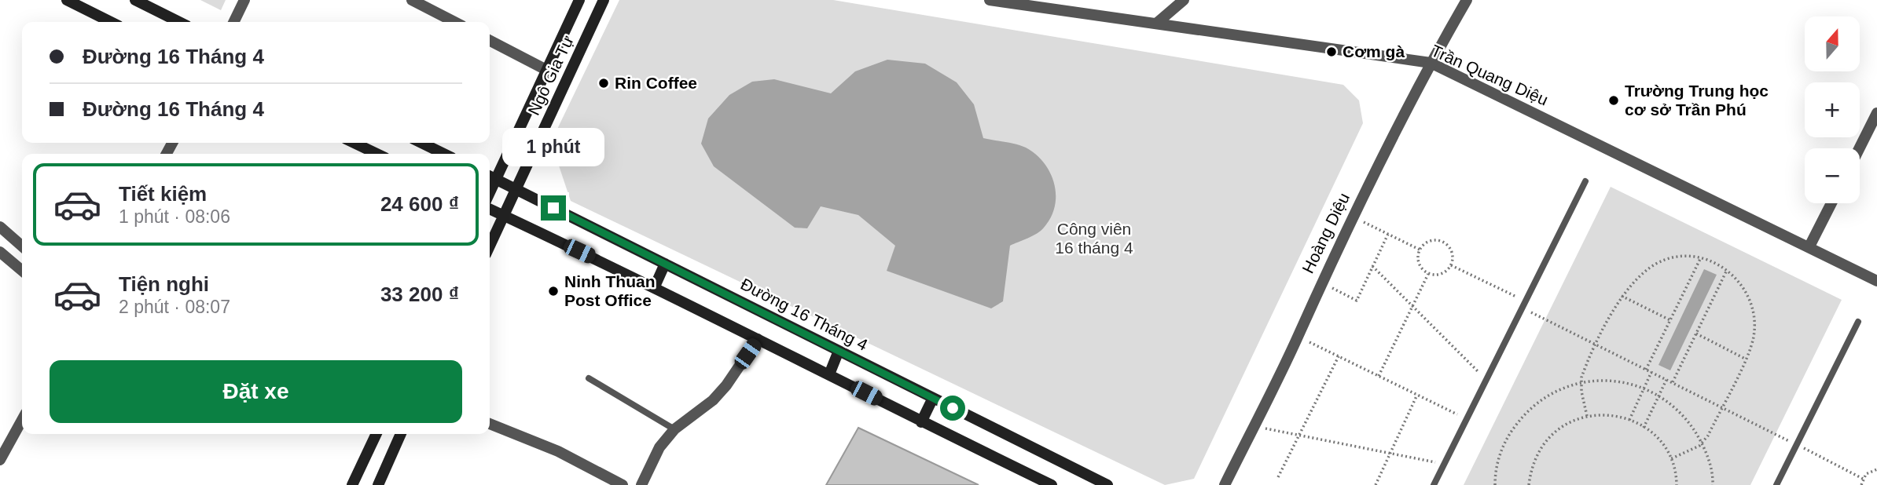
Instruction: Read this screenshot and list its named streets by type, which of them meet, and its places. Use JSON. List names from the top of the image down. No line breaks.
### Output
{"streets":{"main road":["Ngô Gia Tự","Đường 16 Tháng 4"],"street":["Trần Quang Diệu","Hoàng Diệu"]},"crossings":[["Ngô Gia Tự","Đường 16 Tháng 4"],["Trần Quang Diệu","Hoàng Diệu"]],"parks":["Công viên 16 tháng 4"],"places":["Cơm gà","Rin Coffee","Trường Trung học cơ sở Trần Phú","Ninh Thuan Post Office"],"north":"top","page":{"map_buttons":["+","−"],"banner":["Đường 16 Tháng 4","Đường 16 Tháng 4"],"bubble":"1 phút","list":[{"name":"Tiết kiệm","note":"1 phút · 08:06","value":"24 600 ₫"},{"name":"Tiện nghi","note":"2 phút · 08:07","value":"33 200 ₫"}],"buttons":"Đặt xe"}}
